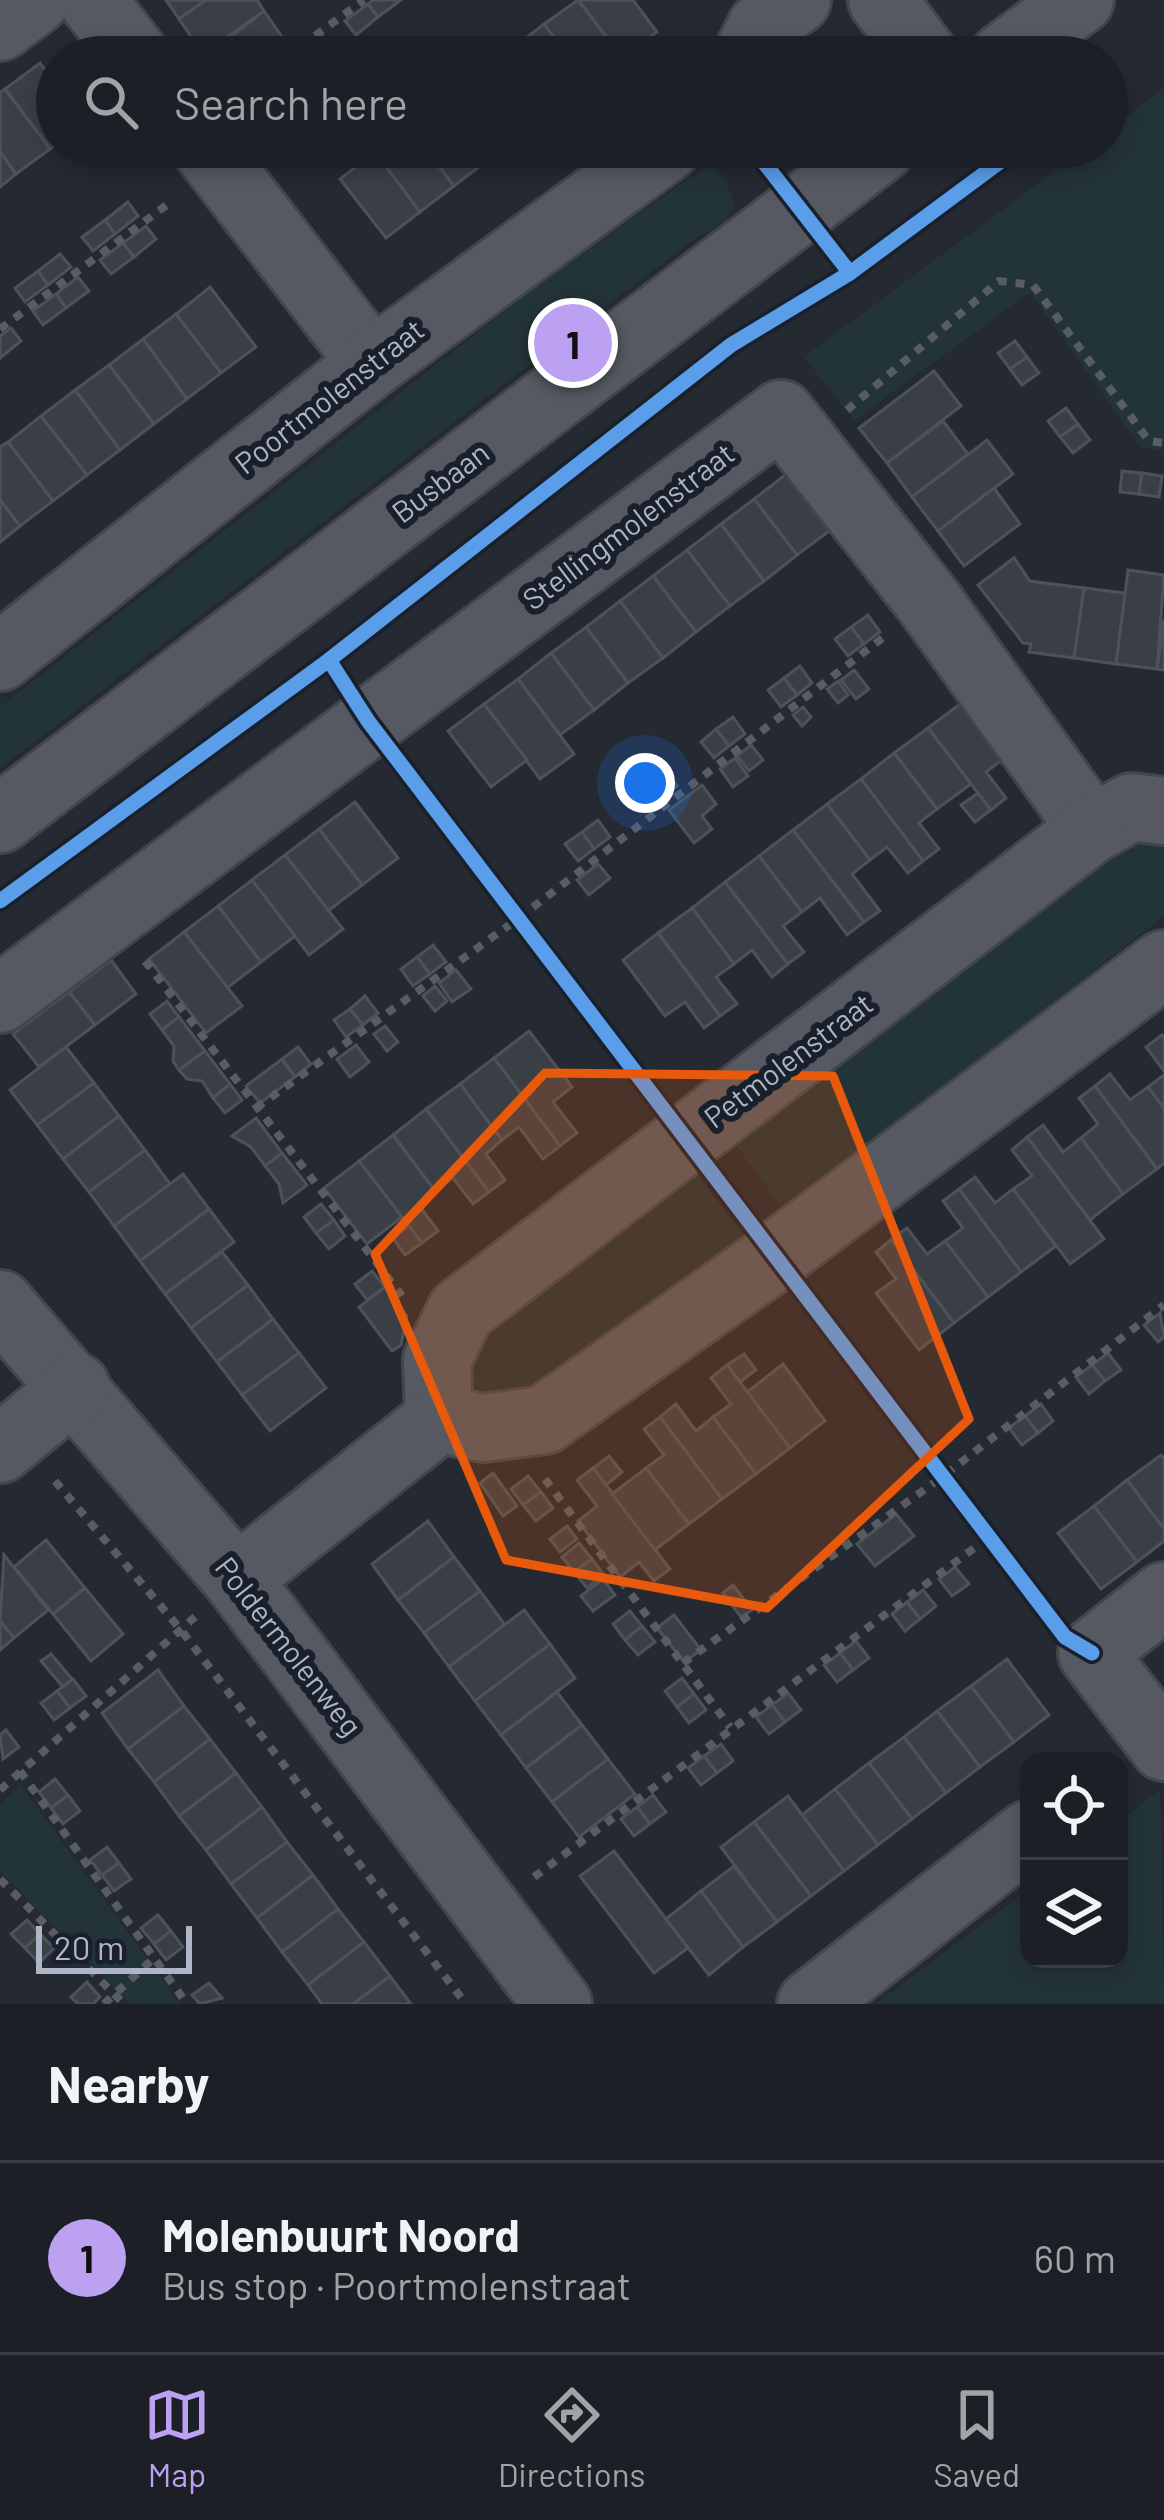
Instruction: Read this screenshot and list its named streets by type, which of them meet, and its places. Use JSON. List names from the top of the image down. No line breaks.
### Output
{"streets":{"street":["Poortmolenstraat","Busbaan","Stellingmolenstraat","Petmolenstraat","Poldermolenweg"]},"crossings":[["Stellingmolenstraat","Petmolenstraat"]],"scale_bar":"20 m","page":{"search":"Search here","pins":"1","scale":"20 m","heading":"Nearby","list":[{"mark":"1","name":"Molenbuurt Noord","note":"Bus stop · Poortmolenstraat","value":"60 m"}],"nav":["Map","Directions","Saved"]}}
